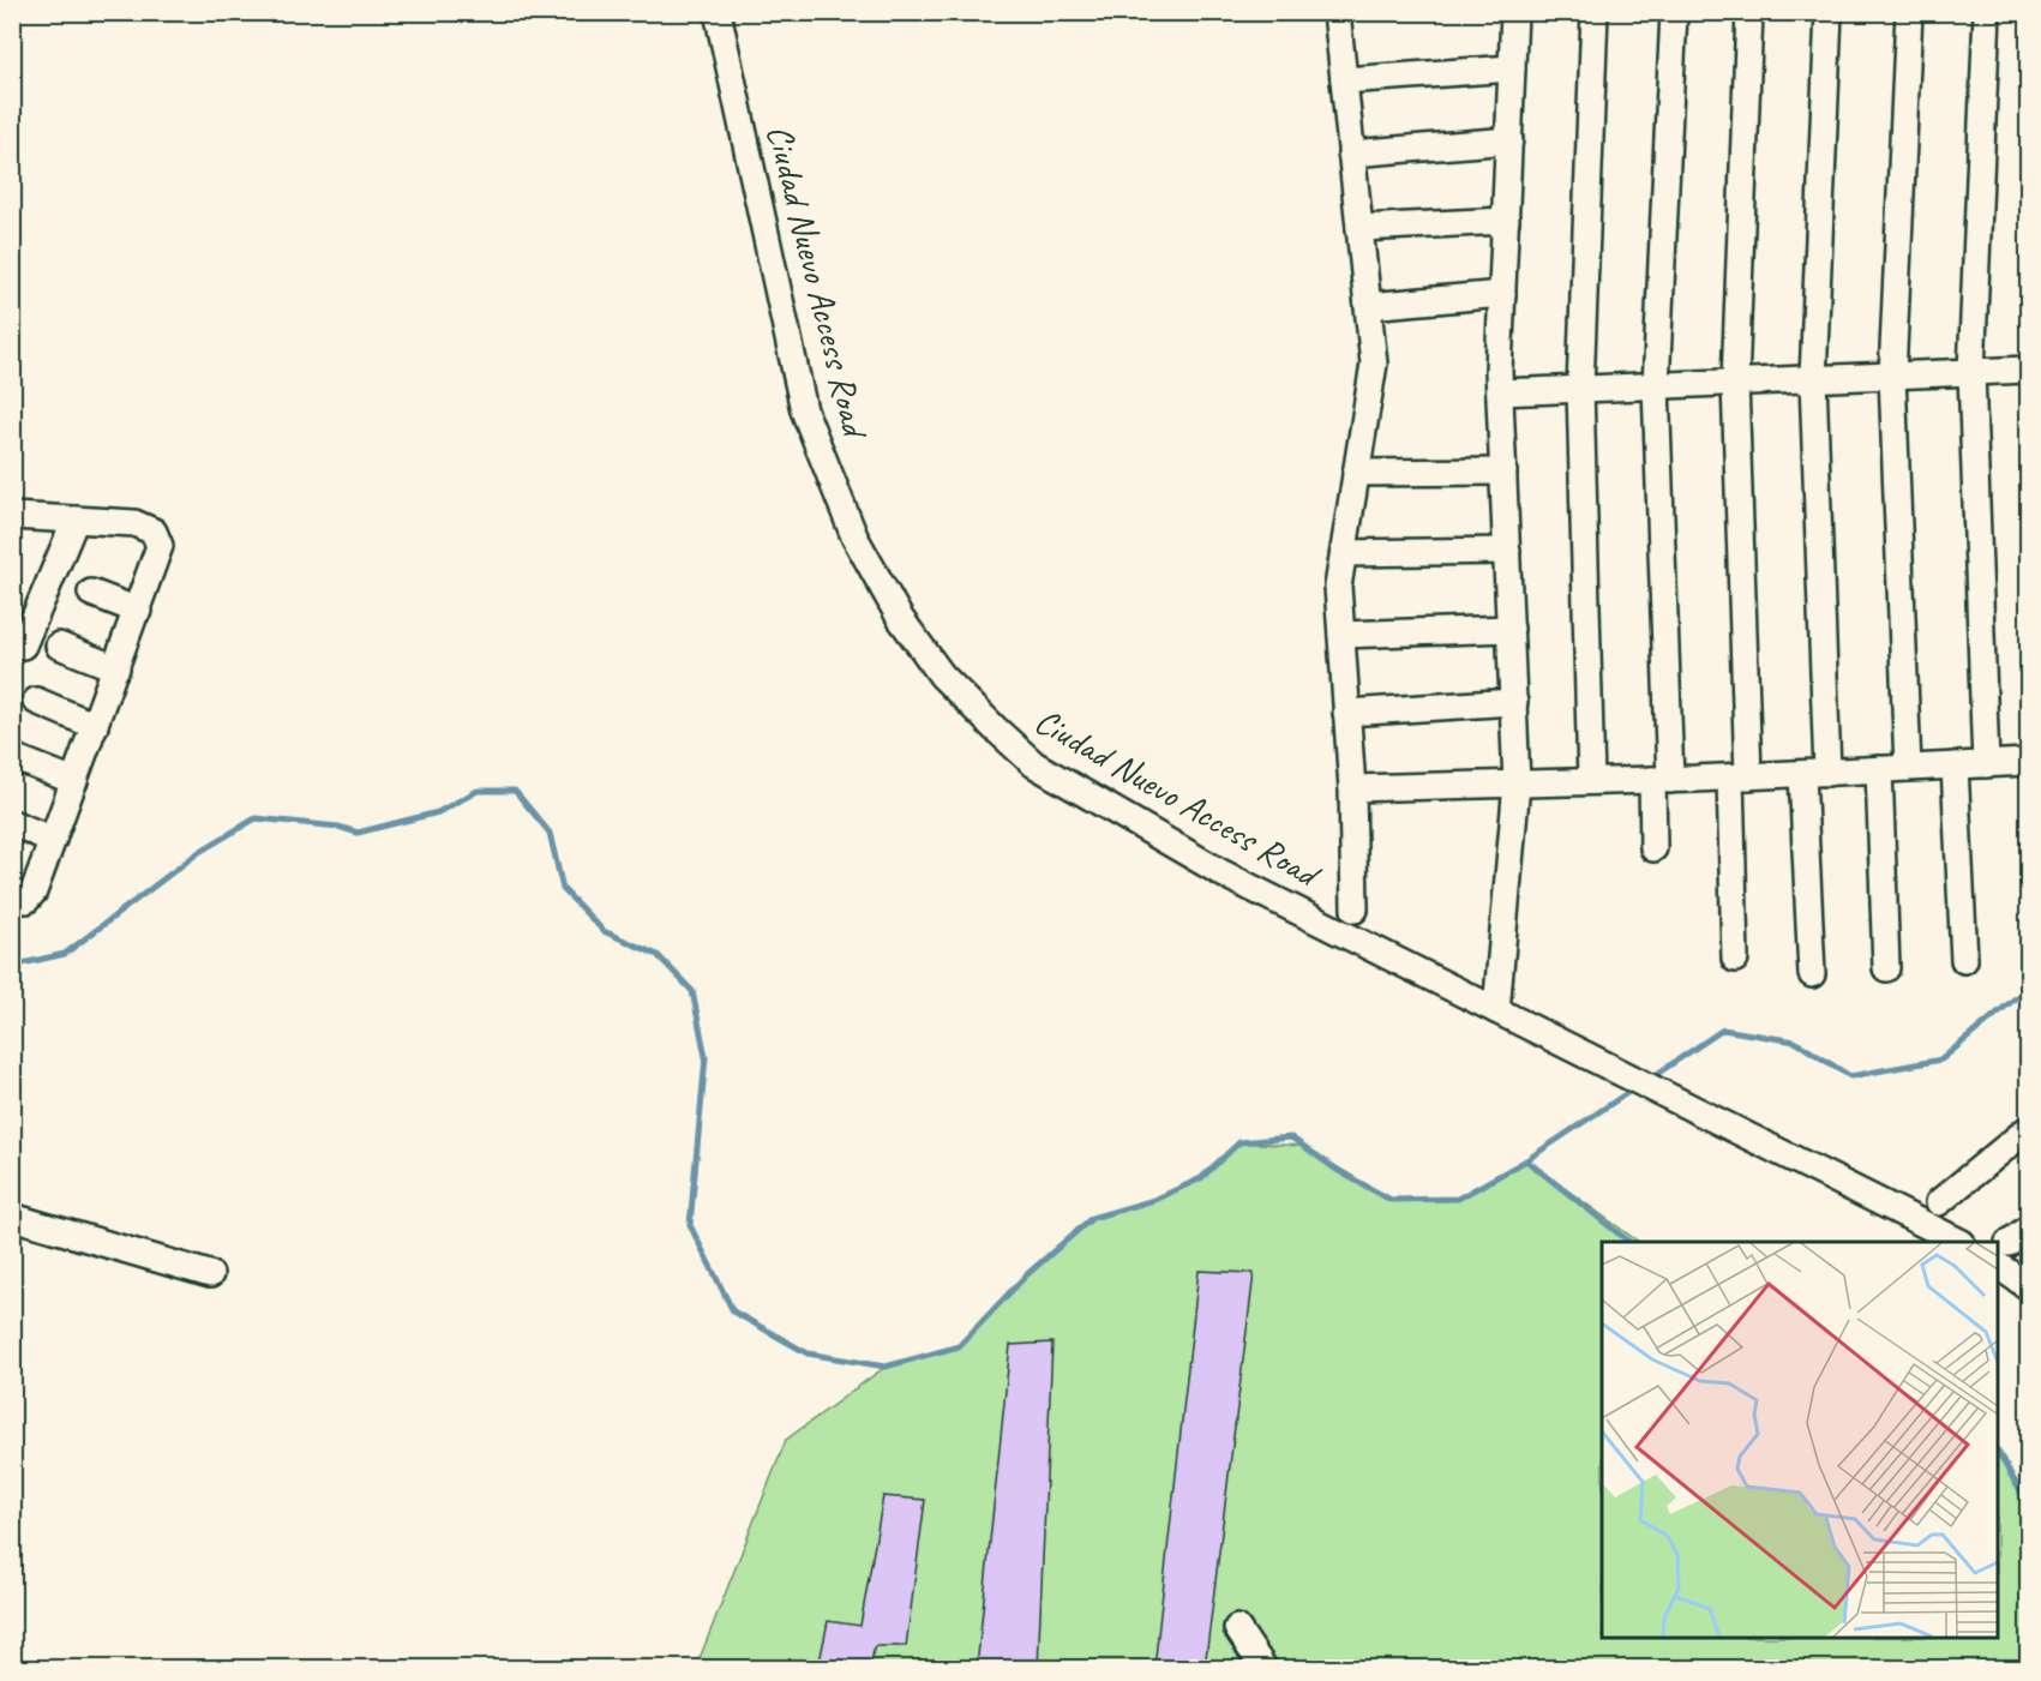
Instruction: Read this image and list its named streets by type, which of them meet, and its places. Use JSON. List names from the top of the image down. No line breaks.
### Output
{"streets":{"street":["Ciudad Nuevo Access Road"]}}
